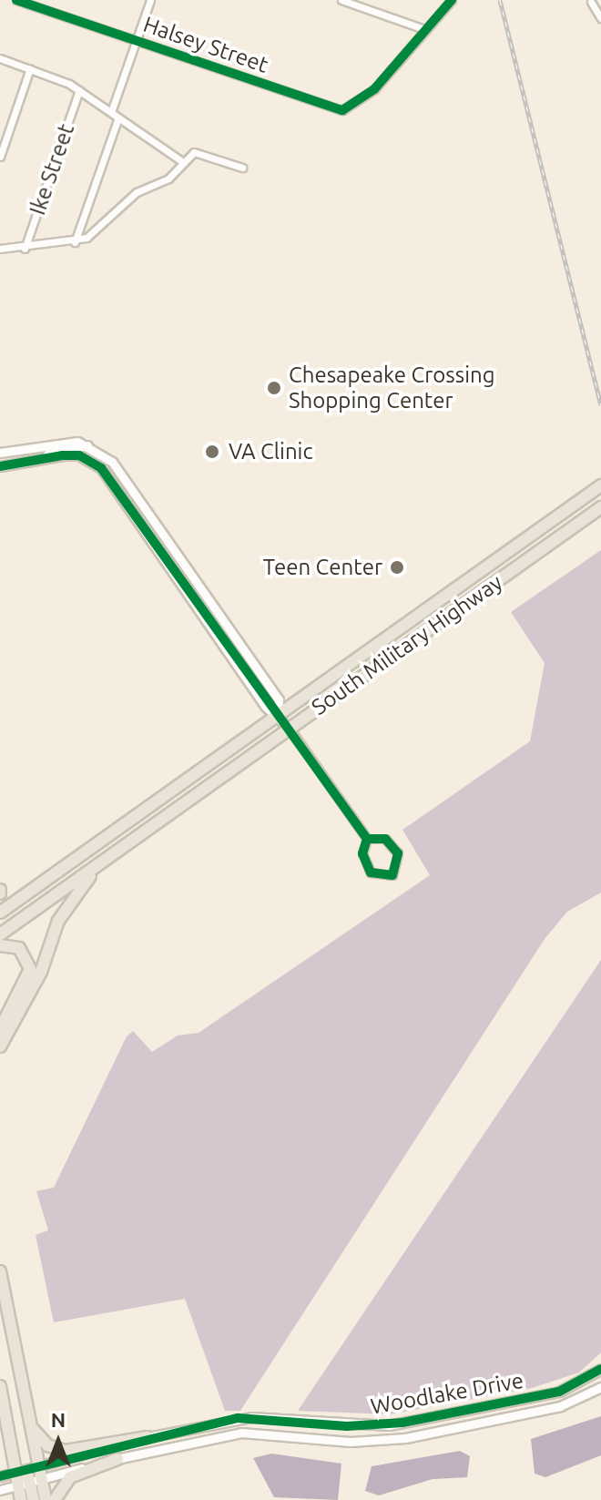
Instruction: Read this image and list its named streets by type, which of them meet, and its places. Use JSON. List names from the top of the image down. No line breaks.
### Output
{"streets":{"main road":["South Military Highway"],"street":["Halsey Street","Ike Street","Woodlake Drive"]},"places":["Chesapeake Crossing Shopping Center","VA Clinic","Teen Center"],"north":"top"}
